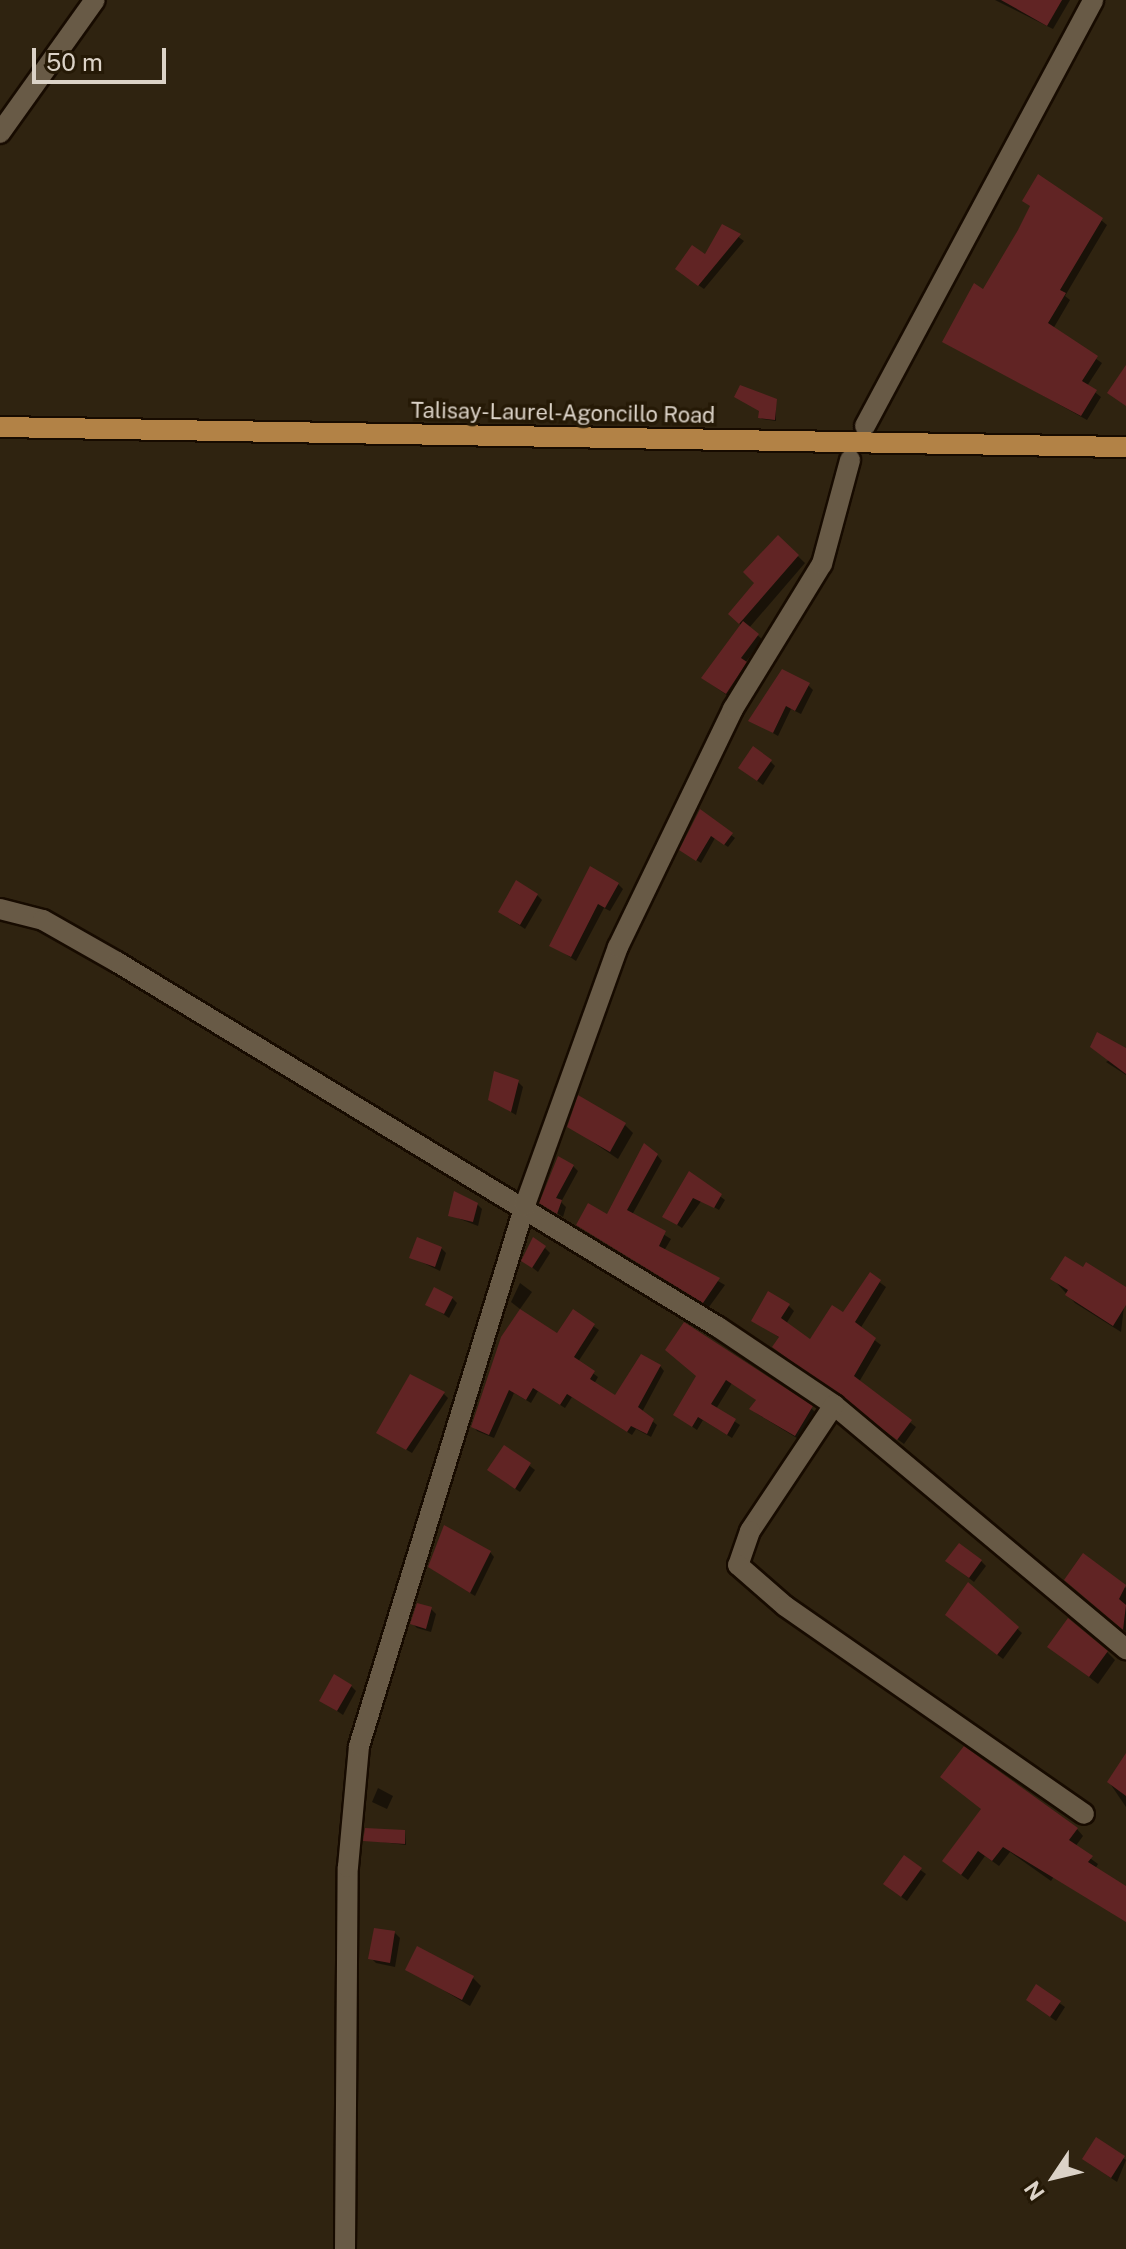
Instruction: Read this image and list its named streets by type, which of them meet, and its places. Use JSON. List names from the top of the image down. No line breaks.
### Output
{"streets":{"main road":["Talisay-Laurel-Agoncillo Road"]},"scale_bar":"50 m","north":"bottom left"}
